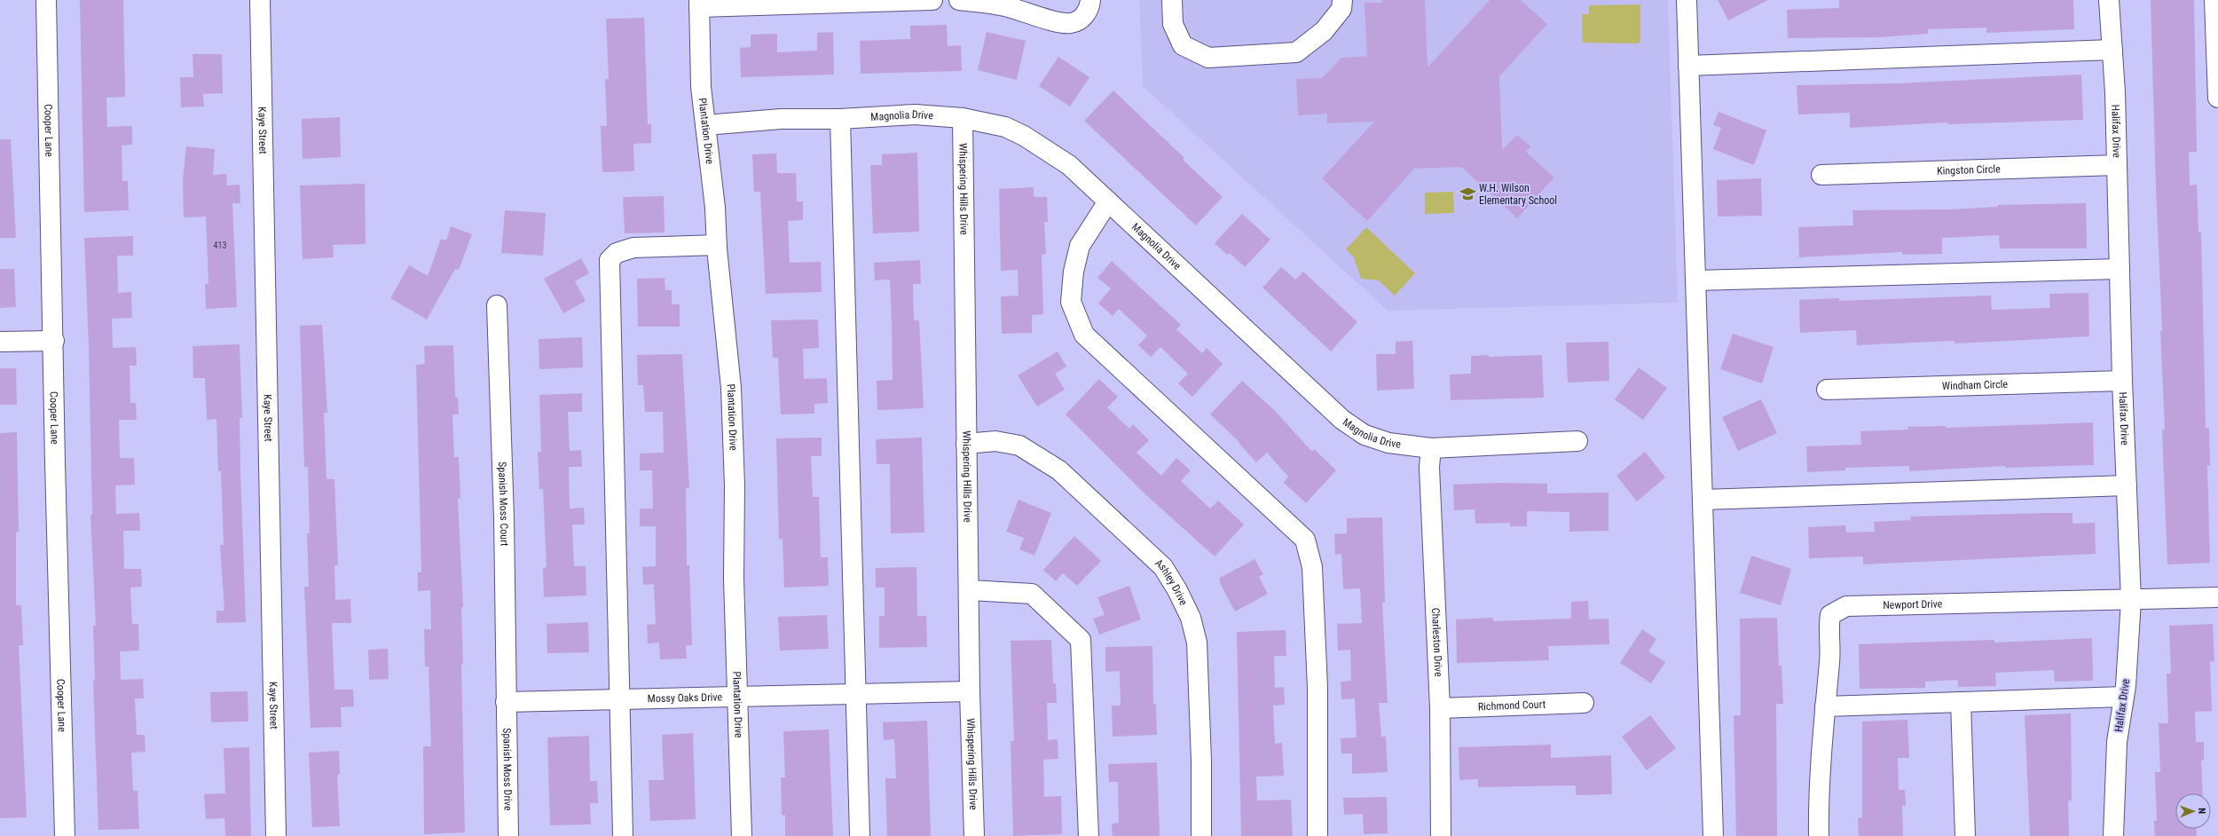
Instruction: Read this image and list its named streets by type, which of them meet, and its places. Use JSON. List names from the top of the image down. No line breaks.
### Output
{"streets":{"street":["Magnolia Drive","Cooper Lane","Kaye Street","Plantation Drive","Halifax Drive","Kingston Circle","Whispering Hills Drive","Windham Circle","Spanish Moss Court","Ashley Drive","Newport Drive","Charleston Drive","Mossy Oaks Drive","Richmond Court","Spanish Moss Drive"]},"crossings":[["Magnolia Drive","Plantation Drive"],["Magnolia Drive","Whispering Hills Drive"],["Magnolia Drive","Charleston Drive"],["Plantation Drive","Mossy Oaks Drive"],["Halifax Drive","Kingston Circle"],["Halifax Drive","Windham Circle"],["Halifax Drive","Newport Drive"],["Whispering Hills Drive","Ashley Drive"],["Whispering Hills Drive","Mossy Oaks Drive"],["Spanish Moss Court","Mossy Oaks Drive"],["Spanish Moss Court","Spanish Moss Drive"],["Charleston Drive","Richmond Court"],["Mossy Oaks Drive","Spanish Moss Drive"]],"places":{"school or university":["W.H. Wilson Elementary School"]},"house_numbers":["413"],"north":"right"}
